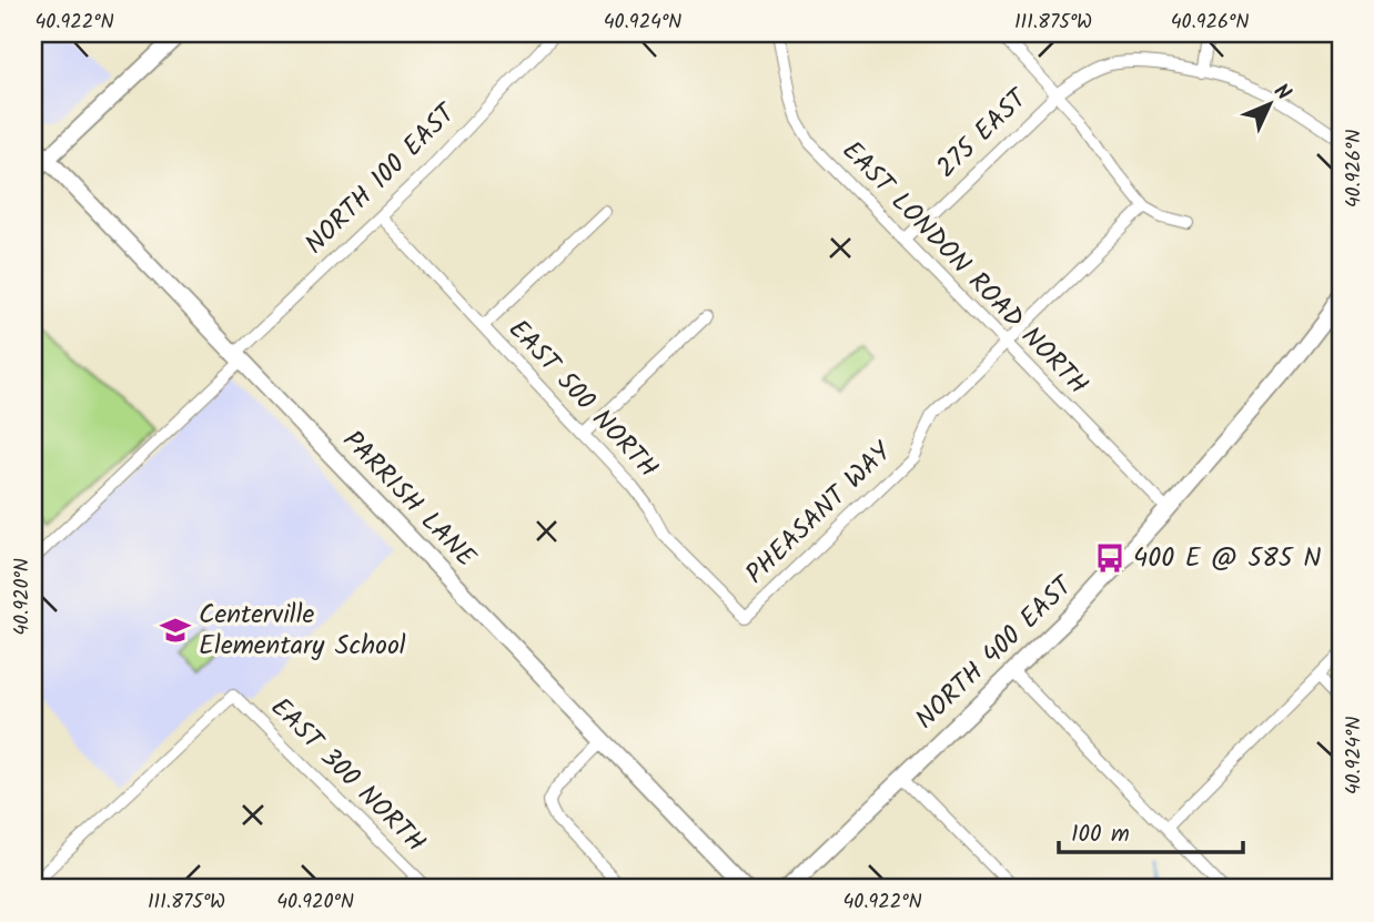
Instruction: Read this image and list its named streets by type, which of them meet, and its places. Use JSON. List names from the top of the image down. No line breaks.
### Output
{"streets":{"street":["275 EAST","NORTH 100 EAST","EAST LONDON ROAD NORTH","EAST 500 NORTH","PARRISH LANE","PHEASANT WAY","NORTH 400 EAST","EAST 300 NORTH"]},"crossings":[["275 EAST","EAST LONDON ROAD NORTH"],["NORTH 100 EAST","EAST 500 NORTH"],["NORTH 100 EAST","PARRISH LANE"],["EAST LONDON ROAD NORTH","PHEASANT WAY"],["EAST LONDON ROAD NORTH","NORTH 400 EAST"],["EAST 500 NORTH","PHEASANT WAY"]],"places":{"bus stop":["400 E @ 585 N"],"school or university":["Centerville Elementary School"]},"scale_bar":"100 m","north":"top right","coordinates":["40.922°N","40.924°N","111.875°W","40.926°N","40.920°N"]}
